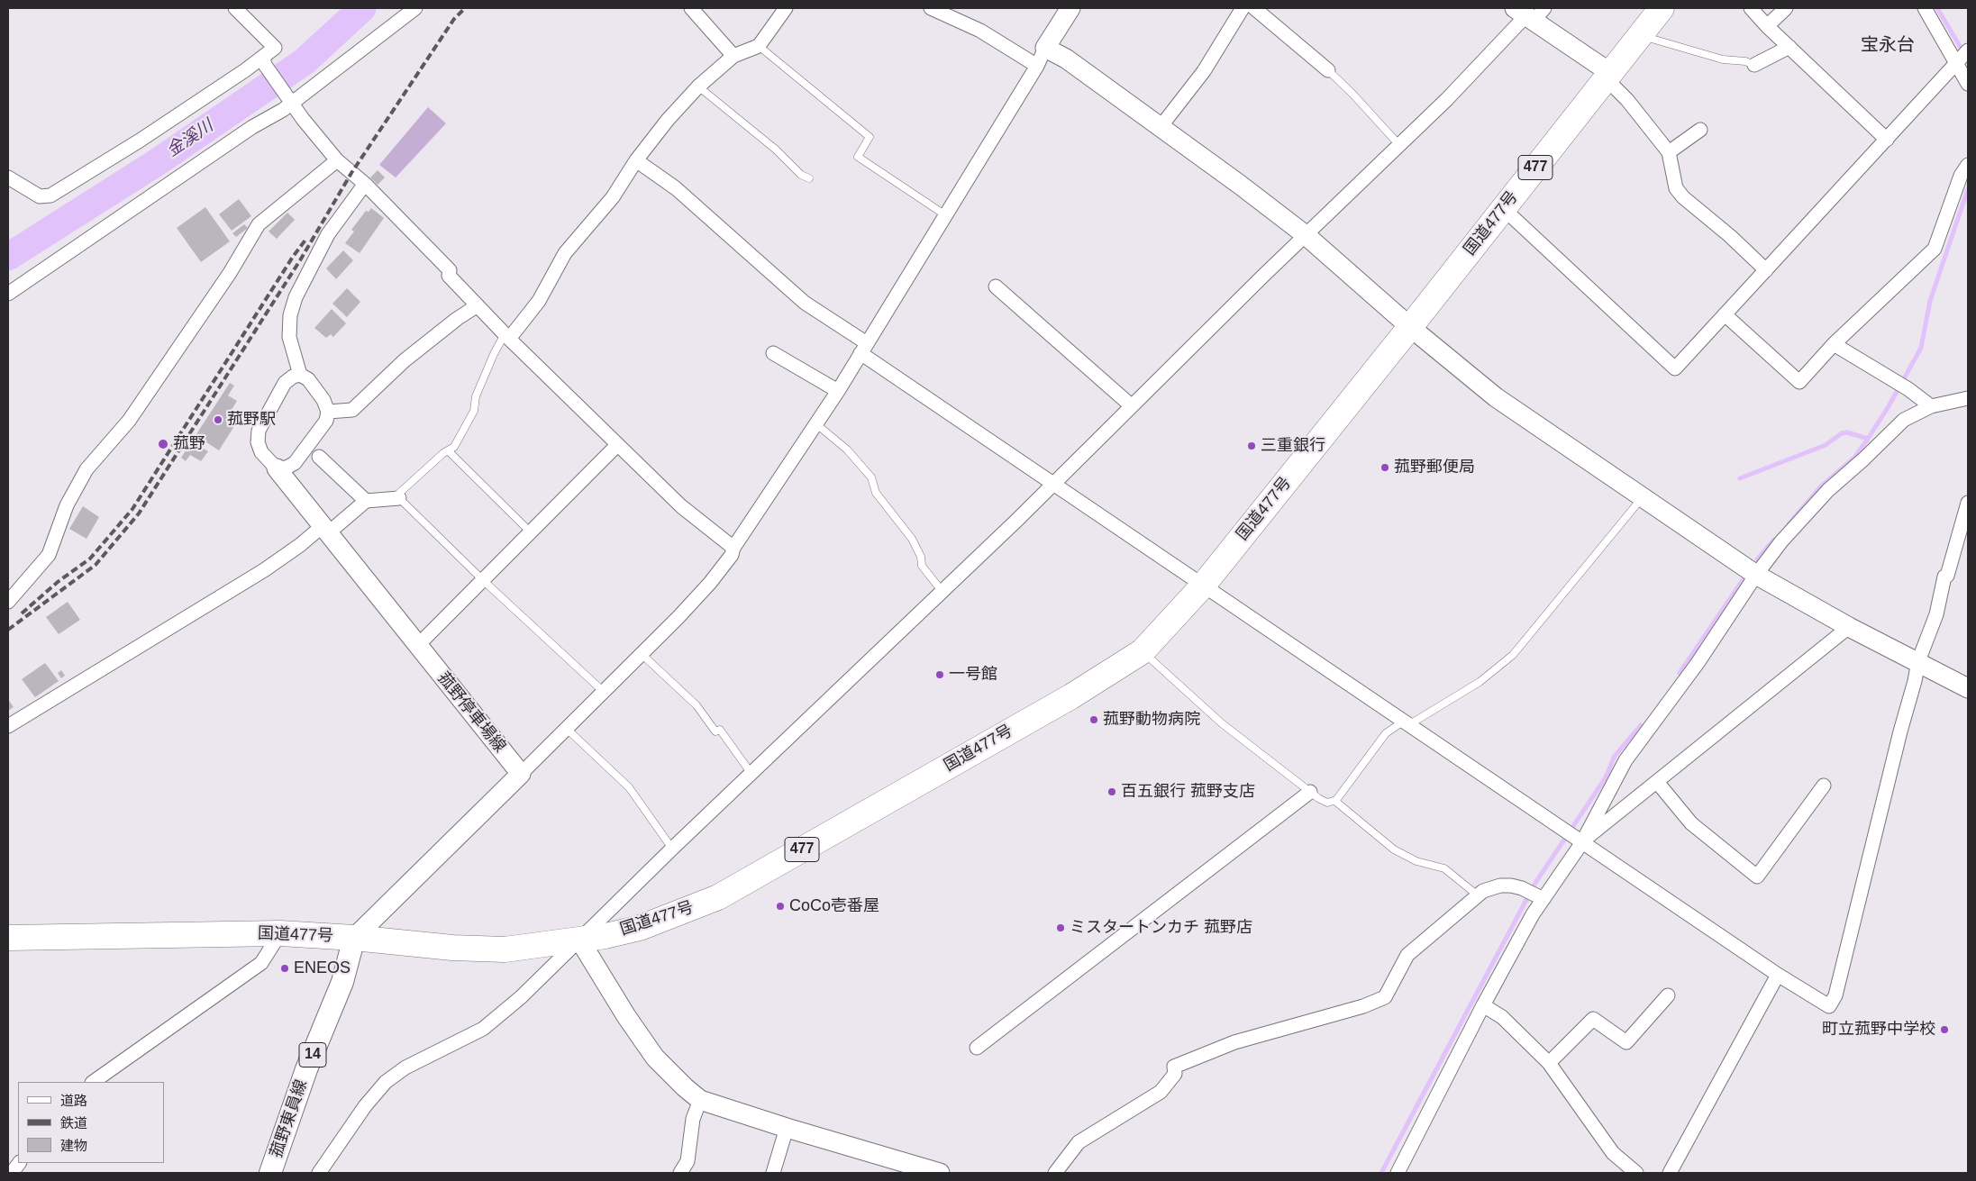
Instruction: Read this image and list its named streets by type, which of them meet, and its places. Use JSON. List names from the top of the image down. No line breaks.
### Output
{"streets":{"highway":["477","国道477号"],"main road":["14","菰野東員線"],"street":["菰野停車場線"]},"crossings":[["国道477号","菰野東員線"]],"districts":["宝永台"],"water":["金溪川"],"places":["菰野駅","菰野","三重銀行","菰野郵便局","一号館","菰野動物病院","百五銀行 菰野支店","CoCo壱番屋","ミスタートンカチ 菰野店","ENEOS","町立菰野中学校"],"legend":["道路","鉄道","建物"]}
